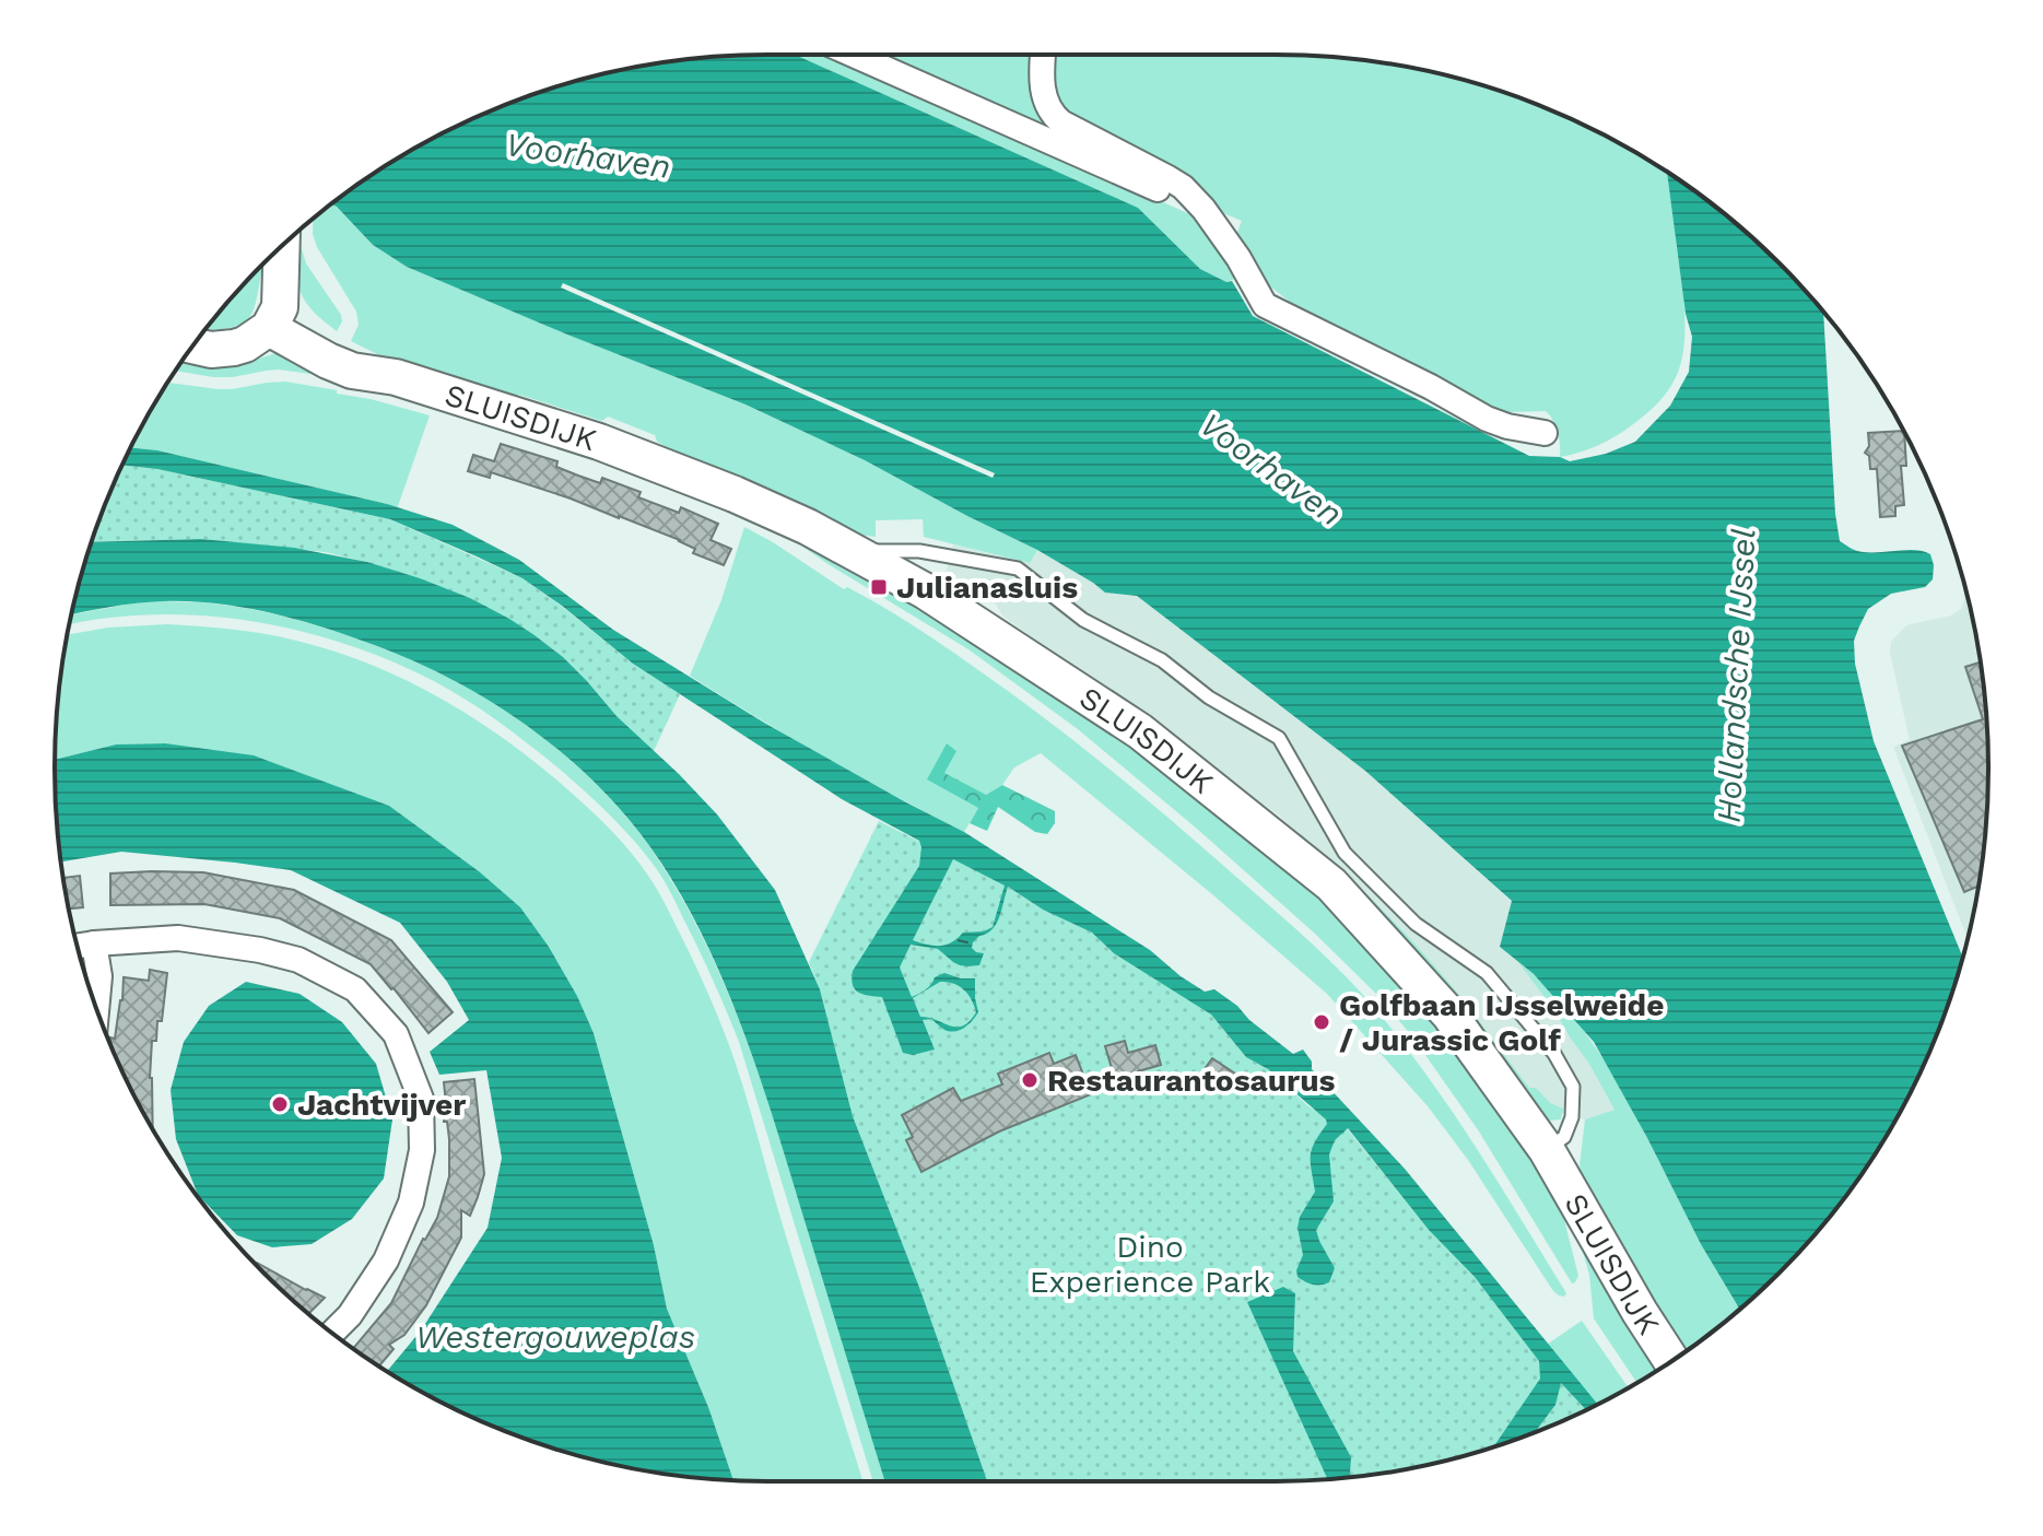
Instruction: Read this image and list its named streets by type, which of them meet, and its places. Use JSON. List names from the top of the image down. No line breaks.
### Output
{"streets":{"street":["SLUISDIJK"]},"water":["Voorhaven","Hollandsche IJssel","Westergouweplas"],"parks":["Dino Experience Park"],"places":{"transit":["Julianasluis"],"other":["Golfbaan IJsselweide / Jurassic Golf","Restaurantosaurus","Jachtvijver"]}}
